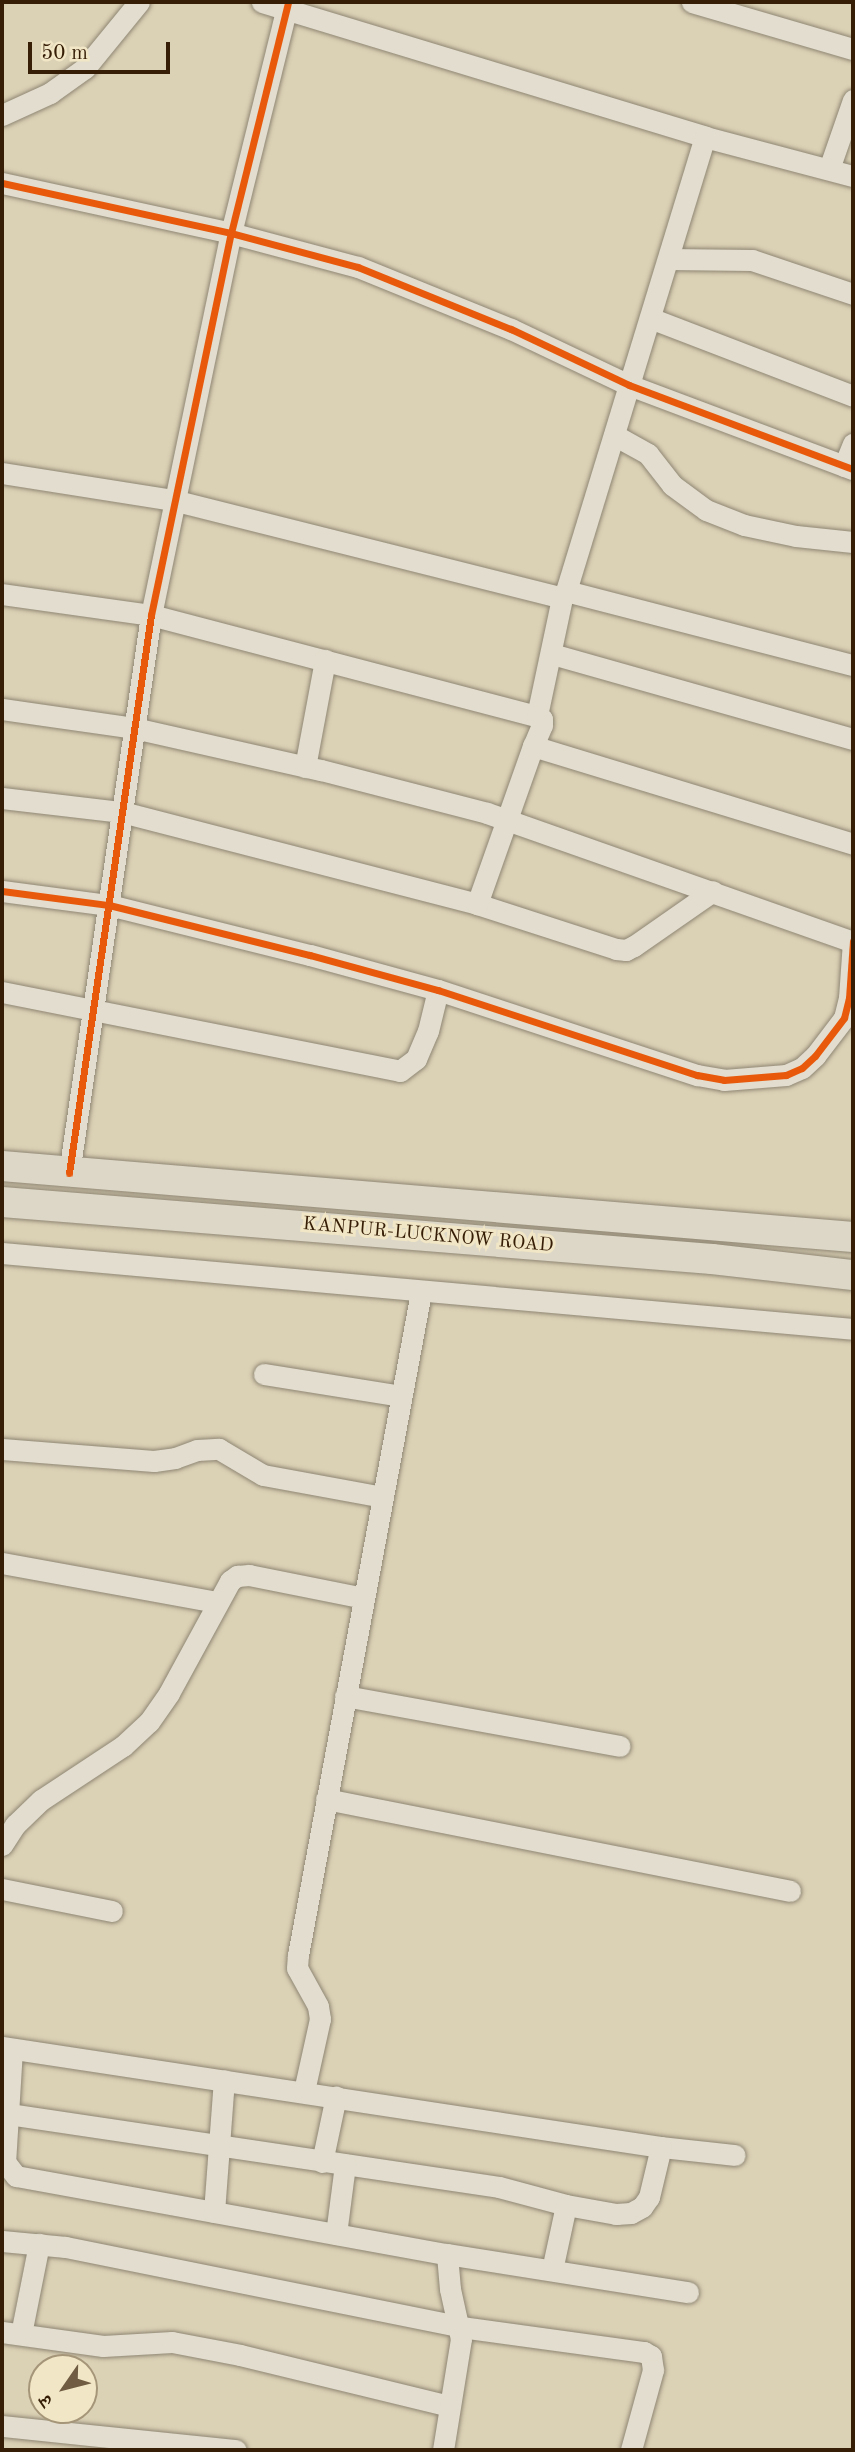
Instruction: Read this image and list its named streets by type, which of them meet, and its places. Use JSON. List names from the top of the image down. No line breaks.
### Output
{"streets":{"highway":["KANPUR-LUCKNOW ROAD"]},"scale_bar":"50 m","north":"bottom left"}
